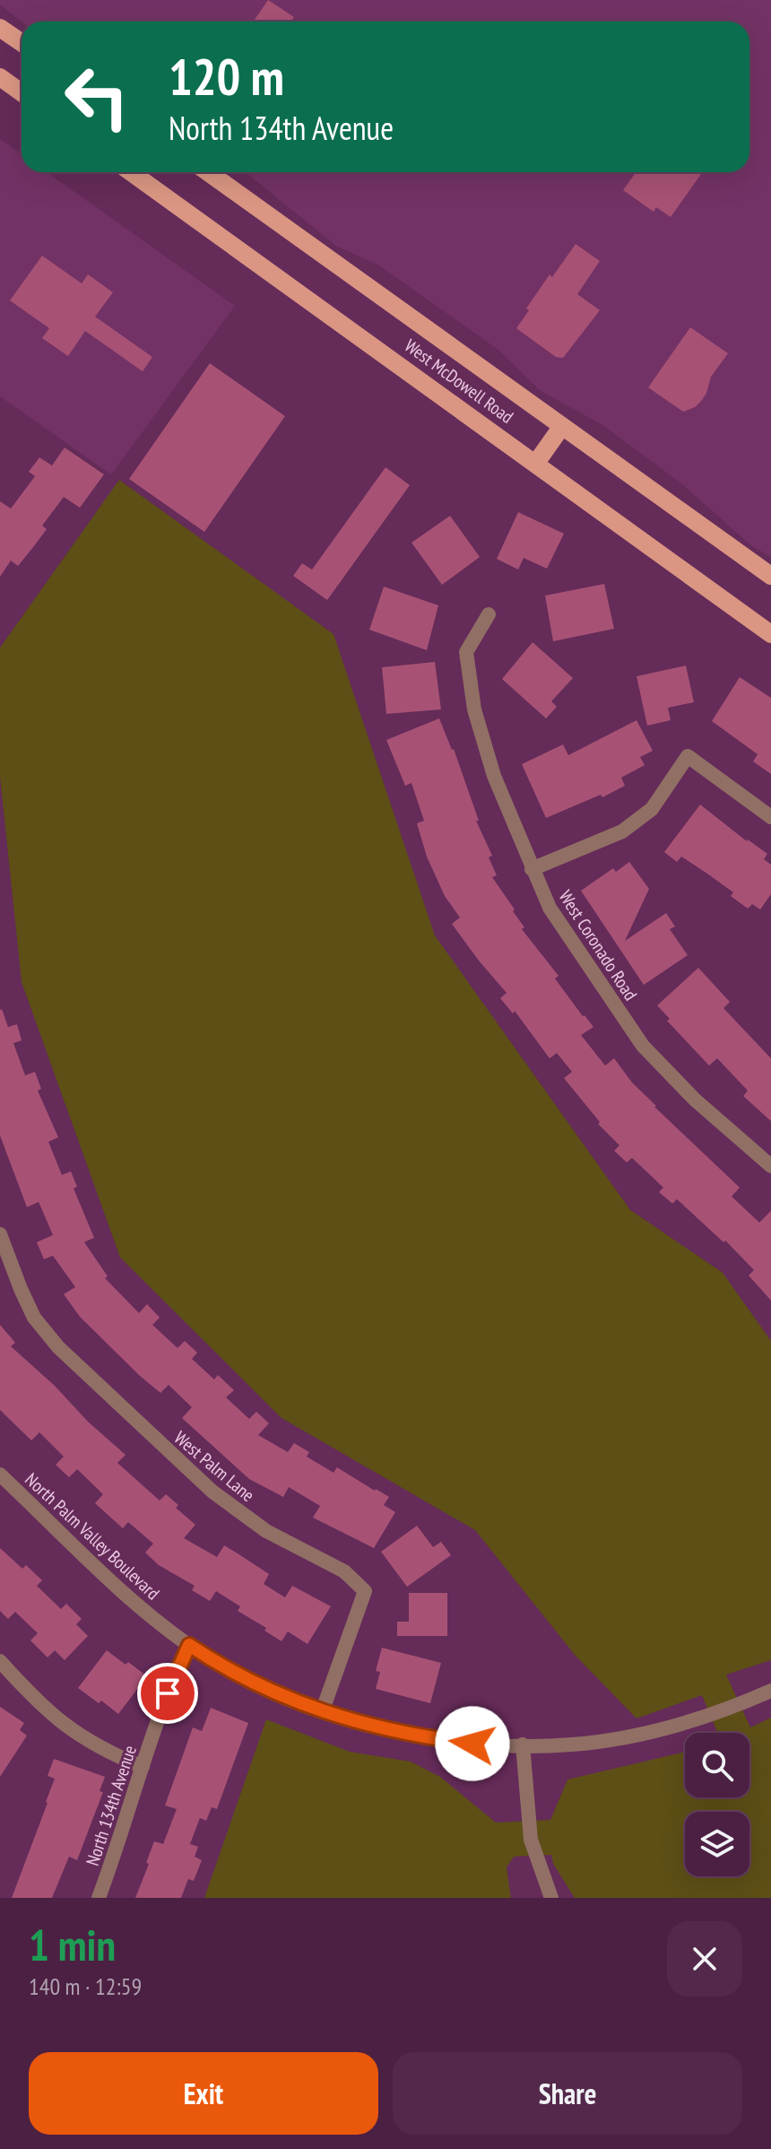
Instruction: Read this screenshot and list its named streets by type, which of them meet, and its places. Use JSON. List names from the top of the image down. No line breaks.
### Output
{"streets":{"main road":["West McDowell Road"],"street":["West Coronado Road","West Palm Lane","North Palm Valley Boulevard","North 134th Avenue"]},"crossings":[["West Palm Lane","North Palm Valley Boulevard"],["North Palm Valley Boulevard","North 134th Avenue"]],"page":{"turn":["120 m","North 134th Avenue"],"heading":["1 min","140 m · 12:59"],"buttons":["Exit","Share"]}}
